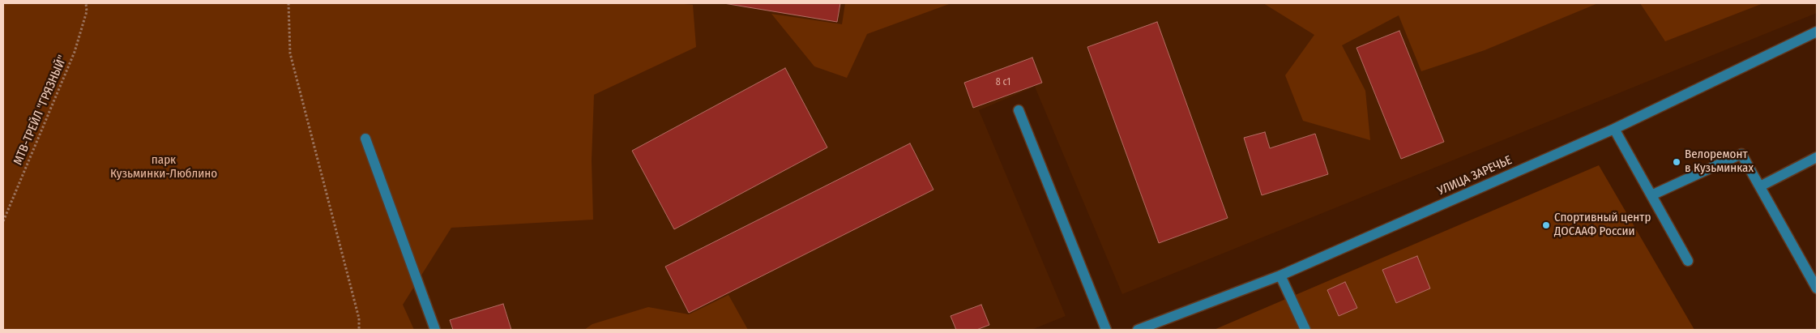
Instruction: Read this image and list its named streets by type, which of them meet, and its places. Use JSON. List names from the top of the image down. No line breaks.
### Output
{"streets":{"street":["УЛИЦА ЗАРЕЧЬЕ"],"path":["MTB-ТРЕЙЛ \"ГРЯЗНЫЙ\""]},"parks":["парк Кузьминки-Люблино"],"places":["Велоремонт в Кузьминках","Спортивный центр ДОСААФ России"],"house_numbers":["8 с1"]}
